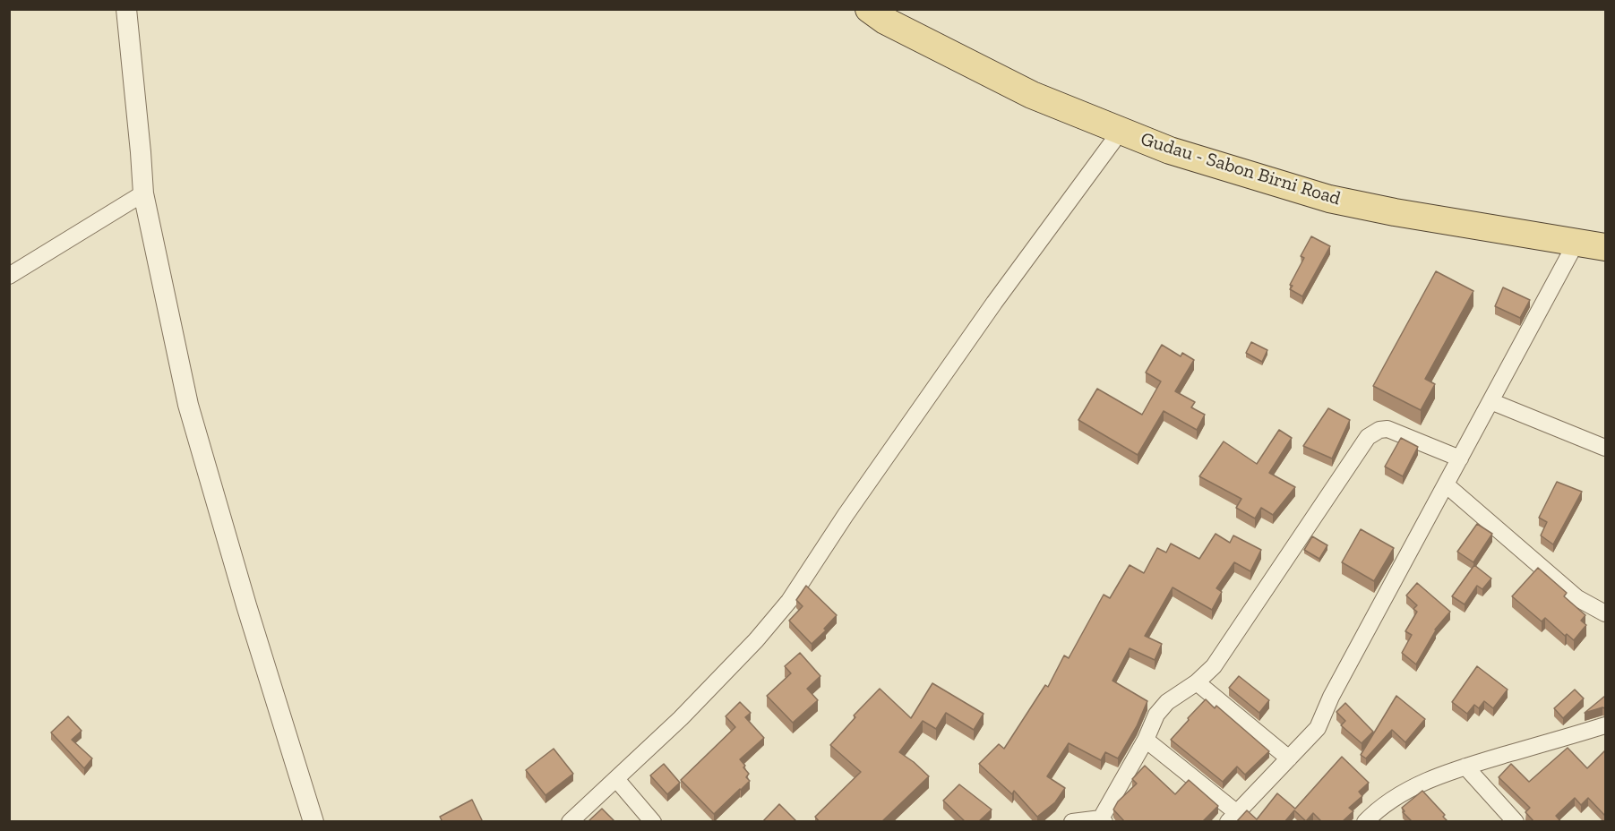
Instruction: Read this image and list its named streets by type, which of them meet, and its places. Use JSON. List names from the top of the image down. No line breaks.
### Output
{"streets":{"main road":["Gudau - Sabon Birni Road"]}}
